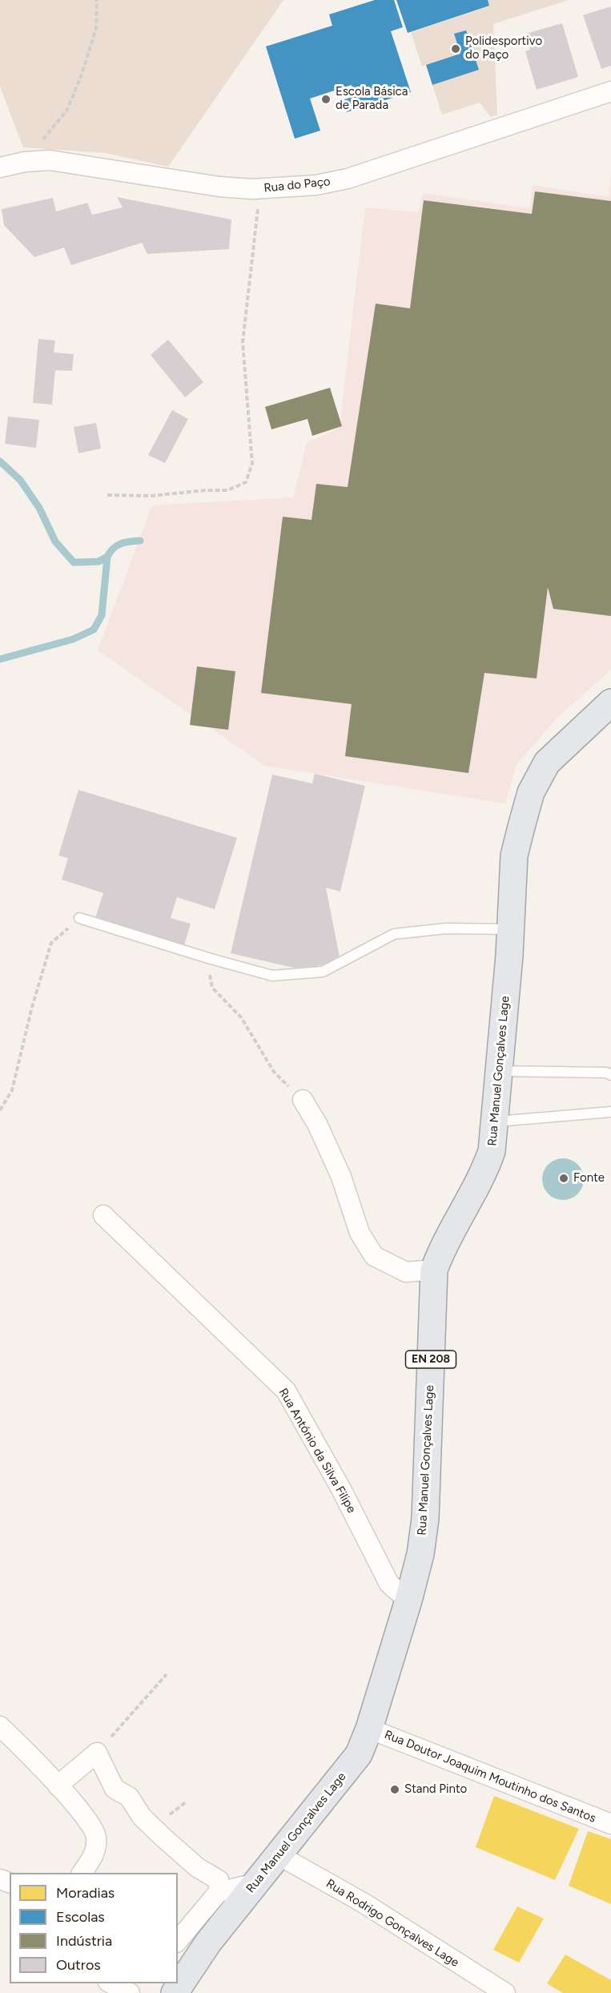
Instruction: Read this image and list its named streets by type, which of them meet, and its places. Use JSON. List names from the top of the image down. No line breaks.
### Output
{"streets":{"main road":["Rua Manuel Gonçalves Lage","EN 208"],"street":["Rua do Paço","Rua António da Silva Filipe","Rua Doutor Joaquim Moutinho dos Santos","Rua Rodrigo Gonçalves Lage"]},"crossings":[["Rua Manuel Gonçalves Lage","Rua António da Silva Filipe"],["Rua Manuel Gonçalves Lage","Rua Doutor Joaquim Moutinho dos Santos"],["Rua Manuel Gonçalves Lage","Rua Rodrigo Gonçalves Lage"]],"places":["Polidesportivo do Paço","Escola Básica de Parada","Fonte","Stand Pinto"],"legend":["Moradias","Escolas","Indústria","Outros"]}
